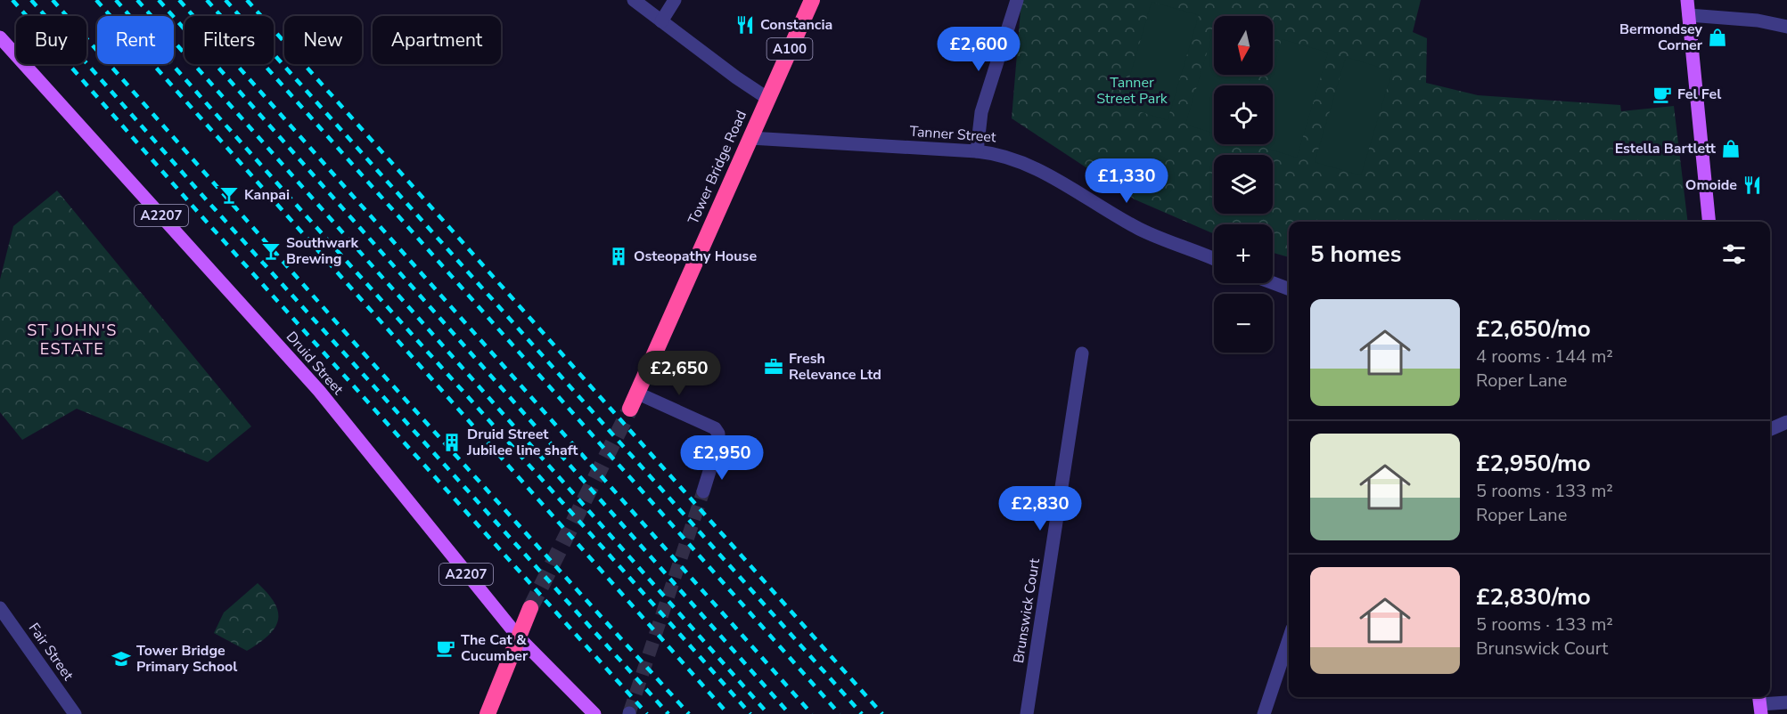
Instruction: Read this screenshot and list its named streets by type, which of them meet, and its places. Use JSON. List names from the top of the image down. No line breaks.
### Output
{"streets":{"highway":["A100","Tower Bridge Road"],"main road":["A2207","Druid Street"],"street":["Tanner Street","Brunswick Court","Fair Street"]},"crossings":[["Tanner Street","Tower Bridge Road"]],"districts":["ST JOHN'S ESTATE"],"parks":["Tanner Street Park"],"places":{"restaurant":["Constancia","Omoide"],"shop":["Bermondsey Corner","Estella Bartlett"],"cafe":["Fel Fel","The Cat & Cucumber"],"bar":["Kanpai","Southwark Brewing"],"building":["Osteopathy House","Druid Street Jubilee line shaft"],"office":["Fresh Relevance Ltd"],"school or university":["Tower Bridge Primary School"]},"north":"bottom","page":{"map_buttons":["+","−"],"chip":["Buy","Rent","Filters","New","Apartment"],"price":["£2,600","£1,330","£2,650","£2,950","£2,830"],"heading":"5 homes","list":[{"name":"£2,650/mo","note":"4 rooms · 144 m² · Roper Lane"},{"name":"£2,950/mo","note":"5 rooms · 133 m² · Roper Lane"},{"name":"£2,830/mo","note":"5 rooms · 133 m² · Brunswick Court"}]}}
